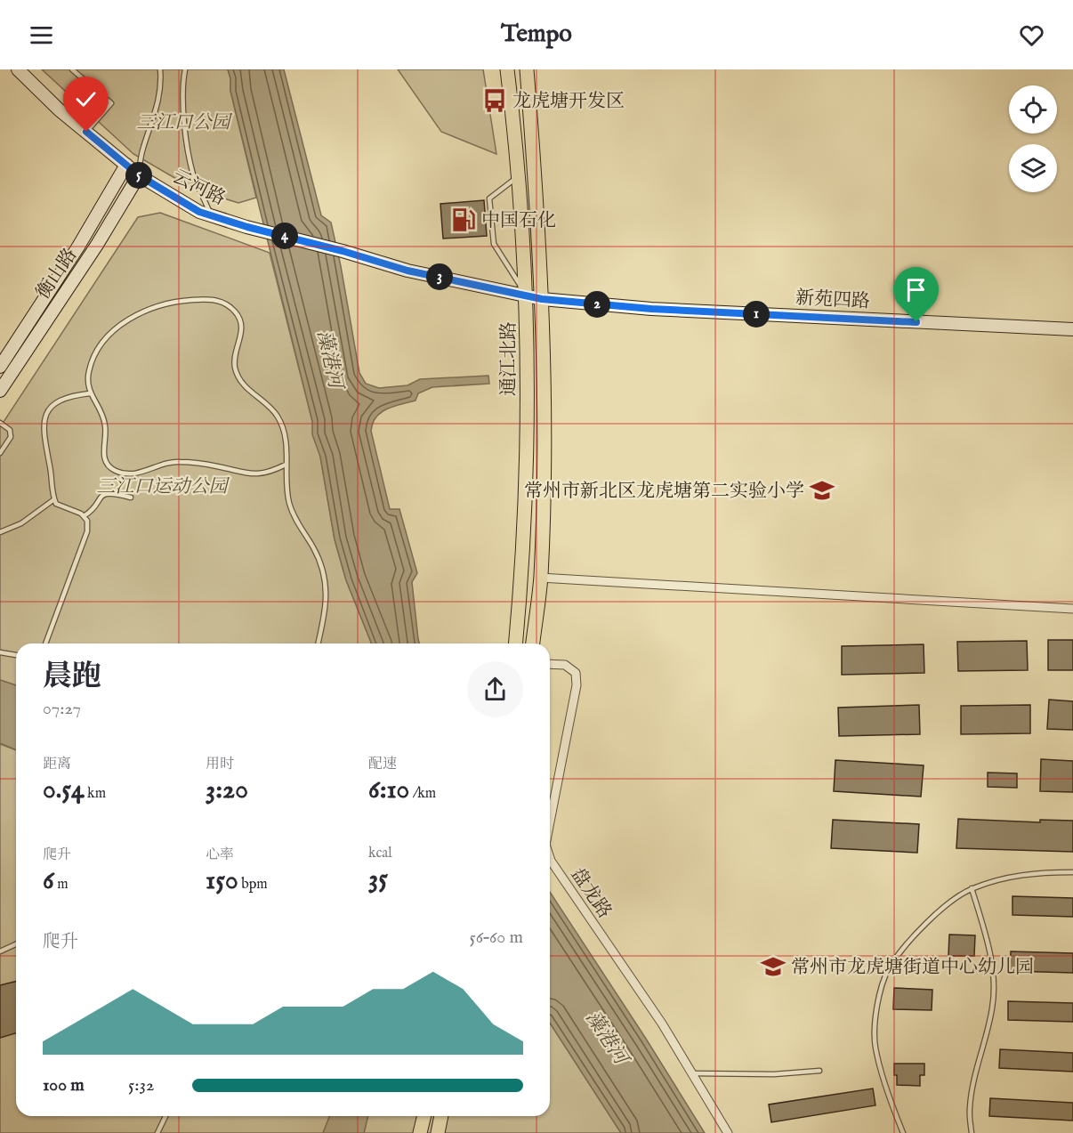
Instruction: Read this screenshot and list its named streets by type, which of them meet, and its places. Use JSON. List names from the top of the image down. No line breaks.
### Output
{"streets":{"main road":["通江北路"],"street":["云河路","衡山路","新苑四路","盘龙路"]},"crossings":[["云河路","衡山路"],["云河路","新苑四路"],["云河路","通江北路"],["新苑四路","通江北路"]],"water":["藻港河"],"parks":["三江口公园","三江口运动公园"],"places":{"bus stop":["龙虎塘开发区"],"fuel station":["中国石化"],"school or university":["常州市新北区龙虎塘第二实验小学","常州市龙虎塘街道中心幼儿园"]},"page":{"header":"Tempo","pins":["5","4","3","2","1"],"heading":["晨跑","07:27"],"stats":[["距离","0.54 km"],["用时","3:20"],["配速","6:10 /km"],["爬升","6 m"],["心率","150 bpm"],["kcal","35"]],"chart":["爬升","56–60 m"],"list":[{"name":"100 m","note":"5:32"}]}}
